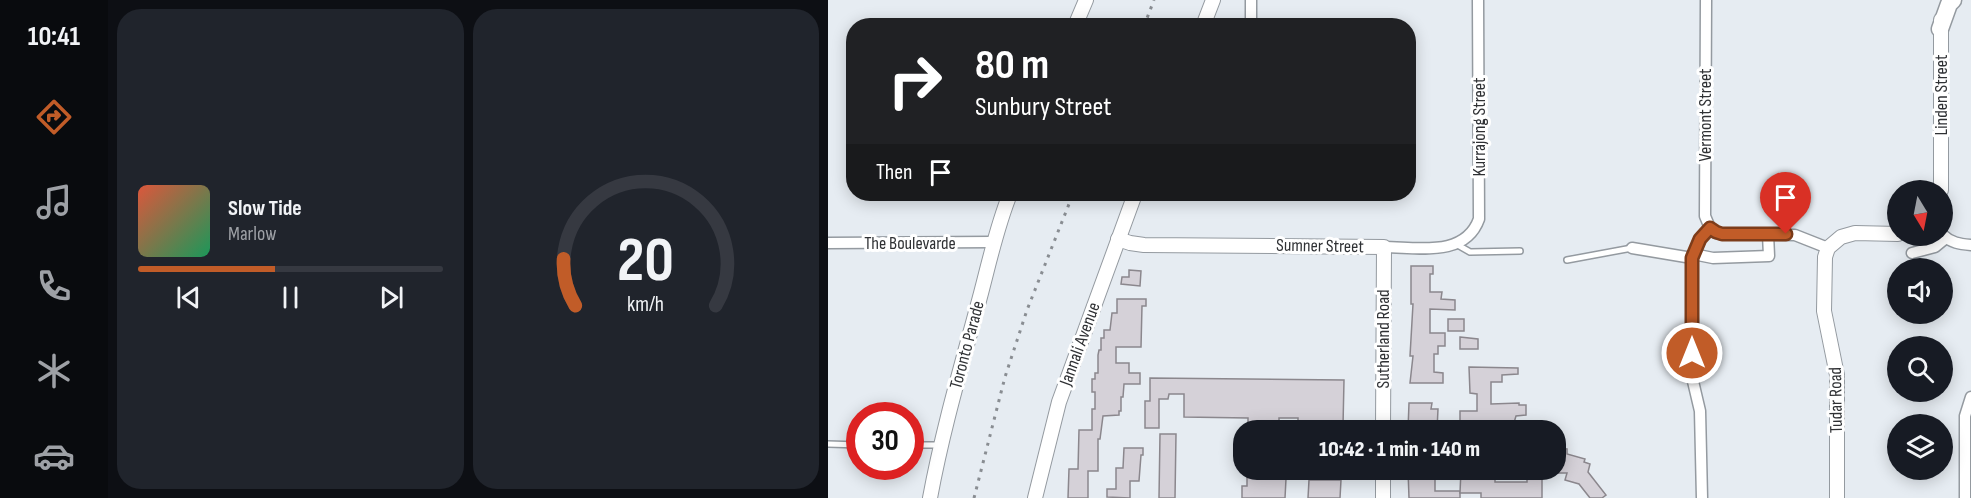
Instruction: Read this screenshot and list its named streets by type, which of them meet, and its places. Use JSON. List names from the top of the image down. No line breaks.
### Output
{"streets":{"street":["Linden Street","Vermont Street","Kurrajong Street","The Boulevarde","Sumner Street","Sutherland Road","Jannali Avenue","Toronto Parade","Tudar Road"]},"crossings":[["Kurrajong Street","Sumner Street"],["The Boulevarde","Toronto Parade"],["Sumner Street","Sutherland Road"],["Sumner Street","Jannali Avenue"]],"north":"bottom","page":{"tabs":"10:41","turn":["80 m","Sunbury Street"],"then":"Then","song":["Slow Tide","Marlow"],"limit":"30","trip":"10:42 · 1 min · 140 m","gauge":["20","km/h"]}}
